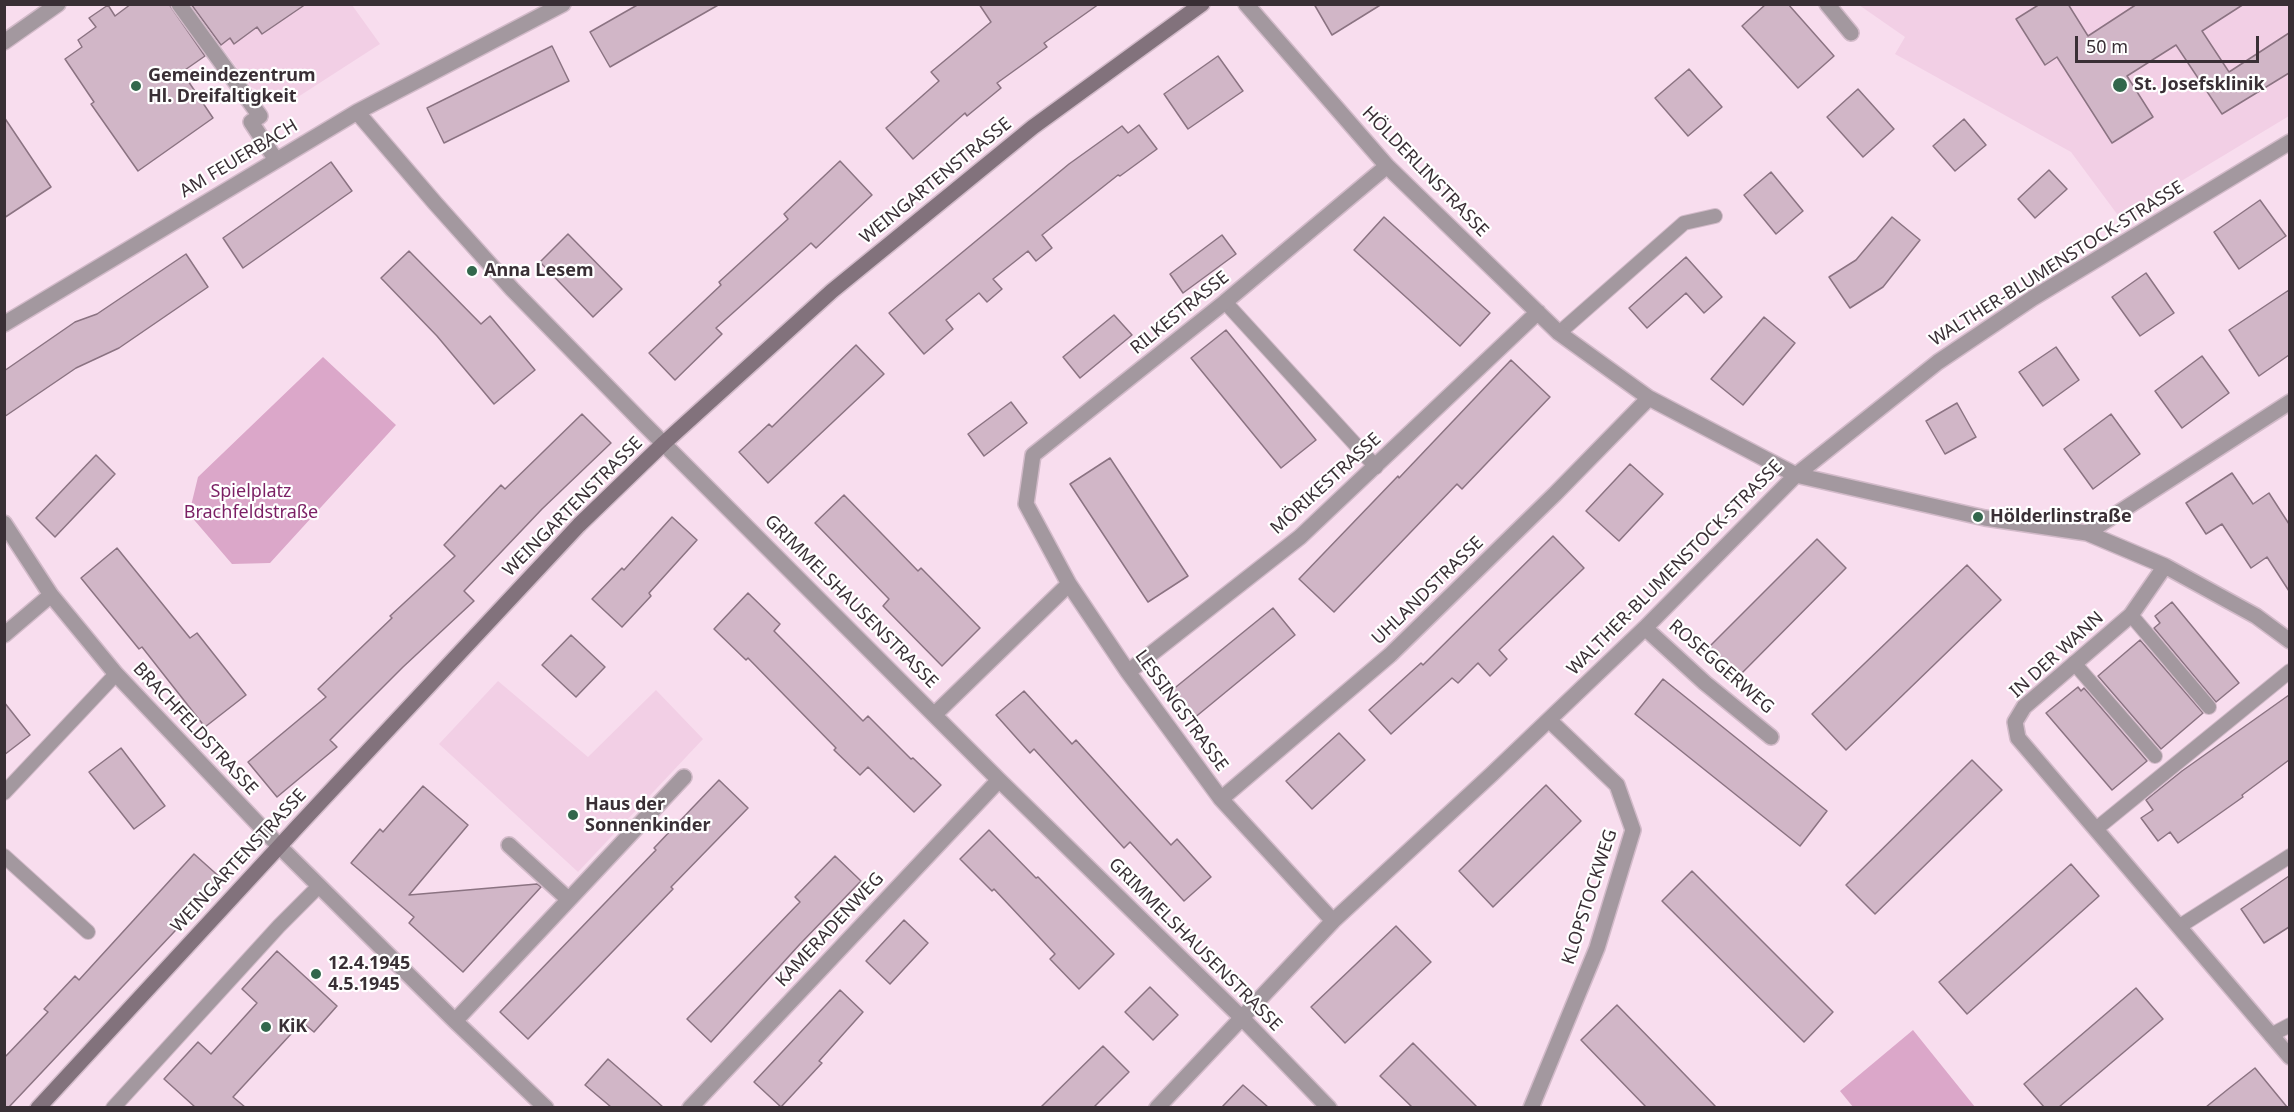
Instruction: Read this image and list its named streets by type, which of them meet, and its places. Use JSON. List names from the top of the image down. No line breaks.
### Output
{"streets":{"street":["AM FEUERBACH","HÖLDERLINSTRASSE","WEINGARTENSTRASSE","WALTHER-BLUMENSTOCK-STRASSE","RILKESTRASSE","MÖRIKESTRASSE","UHLANDSTRASSE","GRIMMELSHAUSENSTRASSE","IN DER WANN","ROSEGGERWEG","LESSINGSTRASSE","BRACHFELDSTRASSE","KLOPSTOCKWEG","KAMERADENWEG"]},"crossings":[["AM FEUERBACH","GRIMMELSHAUSENSTRASSE"],["HÖLDERLINSTRASSE","WALTHER-BLUMENSTOCK-STRASSE"],["HÖLDERLINSTRASSE","RILKESTRASSE"],["HÖLDERLINSTRASSE","MÖRIKESTRASSE"],["HÖLDERLINSTRASSE","UHLANDSTRASSE"],["HÖLDERLINSTRASSE","IN DER WANN"],["WEINGARTENSTRASSE","GRIMMELSHAUSENSTRASSE"],["WEINGARTENSTRASSE","BRACHFELDSTRASSE"],["WALTHER-BLUMENSTOCK-STRASSE","GRIMMELSHAUSENSTRASSE"],["WALTHER-BLUMENSTOCK-STRASSE","ROSEGGERWEG"],["WALTHER-BLUMENSTOCK-STRASSE","LESSINGSTRASSE"],["WALTHER-BLUMENSTOCK-STRASSE","KLOPSTOCKWEG"],["RILKESTRASSE","LESSINGSTRASSE"],["MÖRIKESTRASSE","LESSINGSTRASSE"],["UHLANDSTRASSE","LESSINGSTRASSE"],["GRIMMELSHAUSENSTRASSE","KAMERADENWEG"]],"parks":["Spielplatz Brachfeldstraße"],"places":["St. Josefsklinik","Gemeindezentrum Hl. Dreifaltigkeit","Anna Lesem","Hölderlinstraße","Haus der Sonnenkinder","12.4.1945 4.5.1945","KiK"],"scale_bar":"50 m"}
